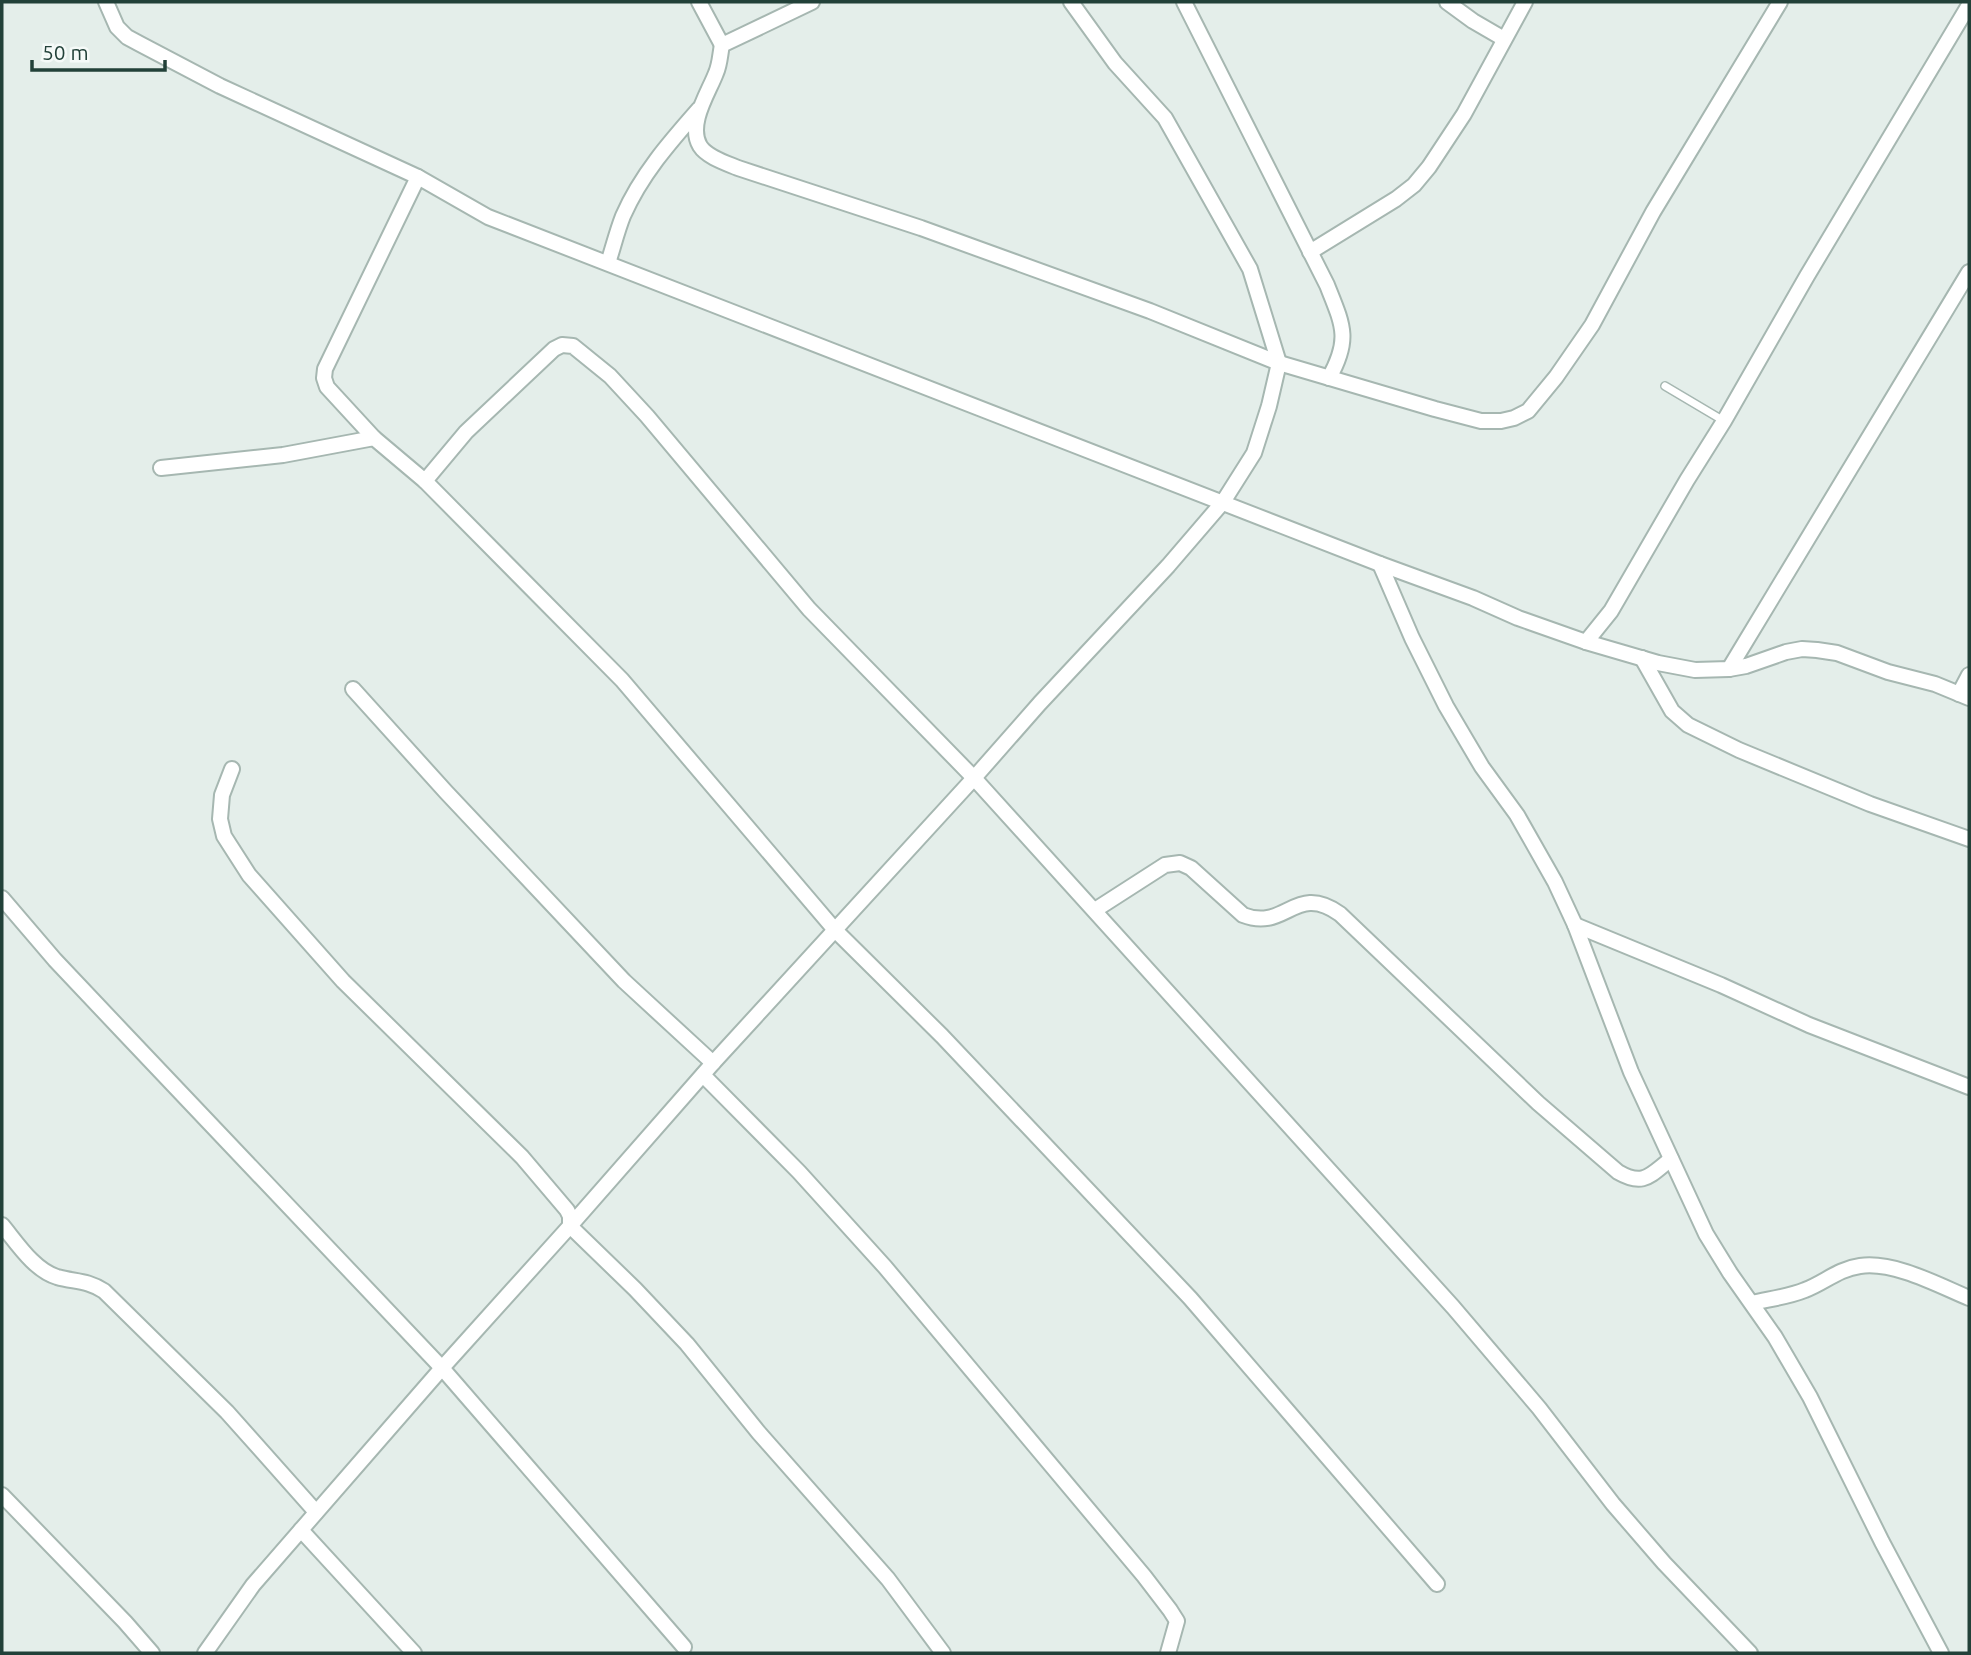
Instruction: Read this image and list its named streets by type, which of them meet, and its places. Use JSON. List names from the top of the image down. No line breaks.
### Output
{"scale_bar":"50 m"}
